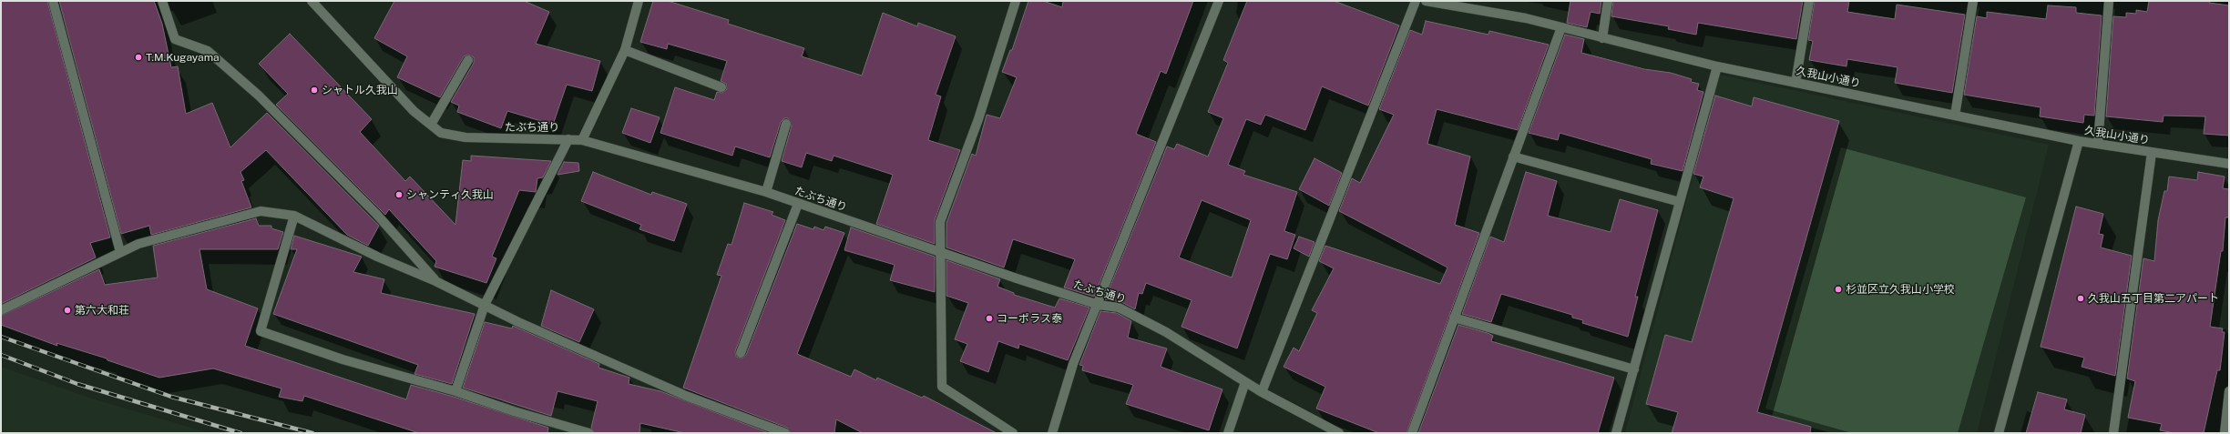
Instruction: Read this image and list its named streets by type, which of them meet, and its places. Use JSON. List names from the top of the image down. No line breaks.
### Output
{"streets":{"street":["久我山小通り","たぶち通り"]},"places":["T.M.Kugayama","シャトル久我山","シャンティ久我山","杉並区立久我山小学校","久我山五丁目第二アパート","第六大和荘","コーポラス泰"]}
